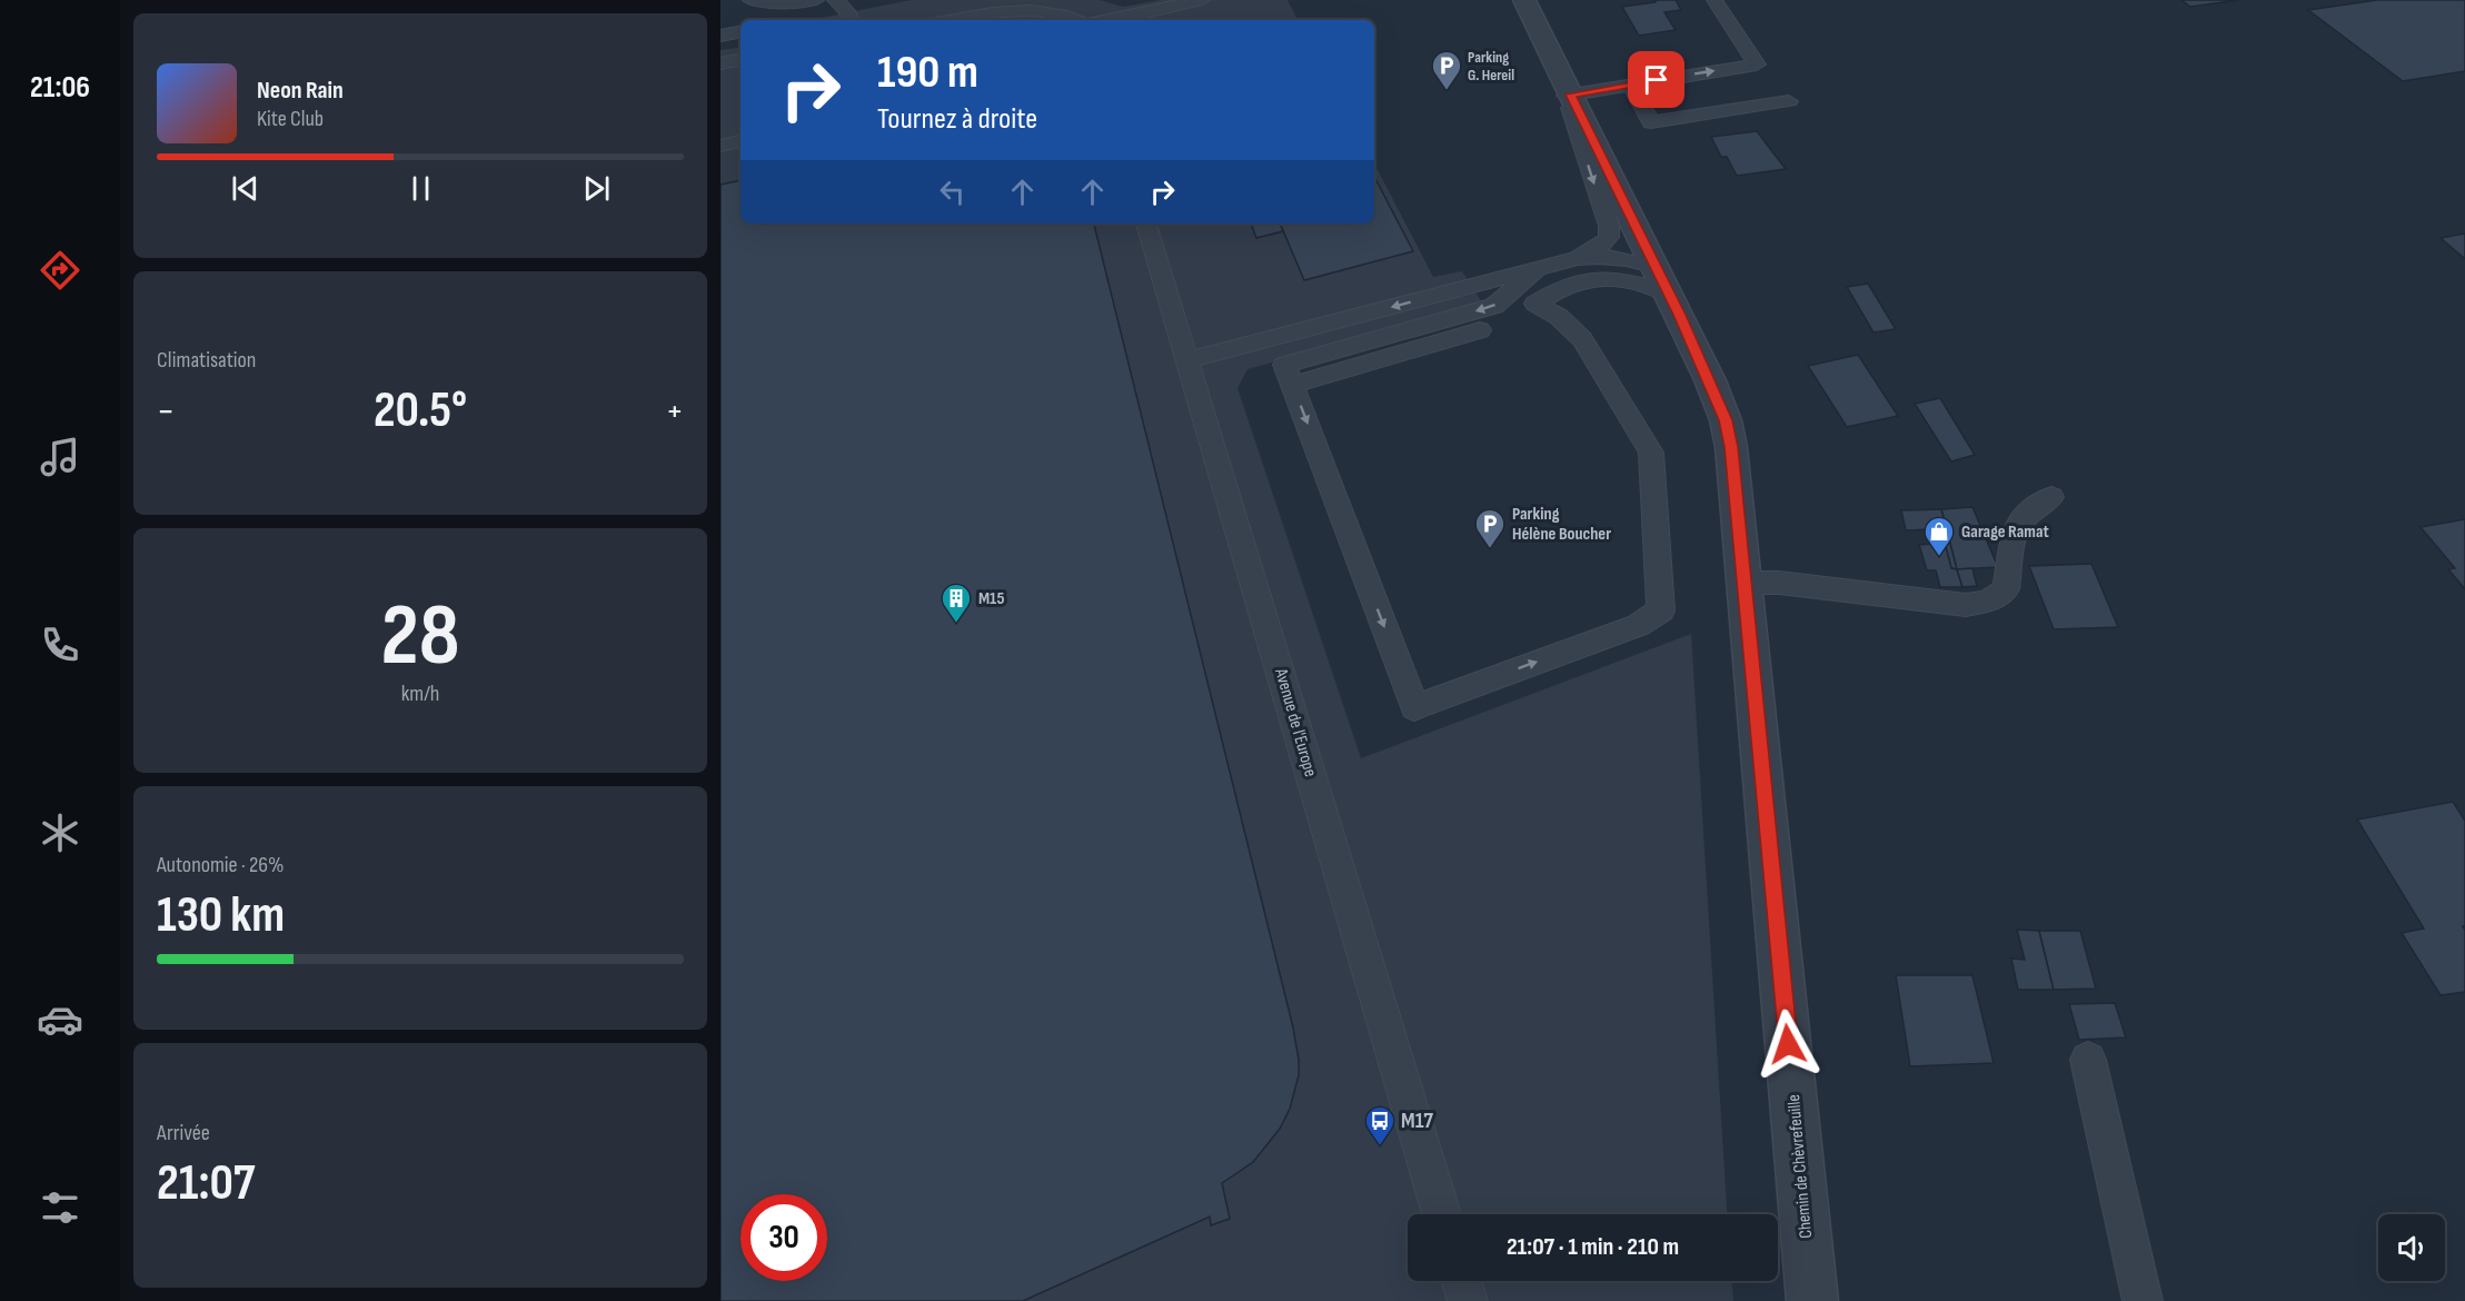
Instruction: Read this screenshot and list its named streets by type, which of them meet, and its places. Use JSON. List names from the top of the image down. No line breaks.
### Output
{"streets":{"street":["Chemin de Chèvrefeuille"],"lane":["Avenue de l'Europe"]},"places":{"parking":["Parking G. Hereil","Parking Hélène Boucher"],"shop":["Garage Ramat"],"building":["M15"],"bus stop":["M17"]},"page":{"tabs":"21:06","turn":["190 m","Tournez à droite"],"song":["Neon Rain","Kite Club"],"tile":["Climatisation",["28","km/h"],["Autonomie · 26%","130 km"],["Arrivée","21:07"]],"heat":["−","20.5°","+"],"limit":"30","trip":"21:07 · 1 min · 210 m"}}
